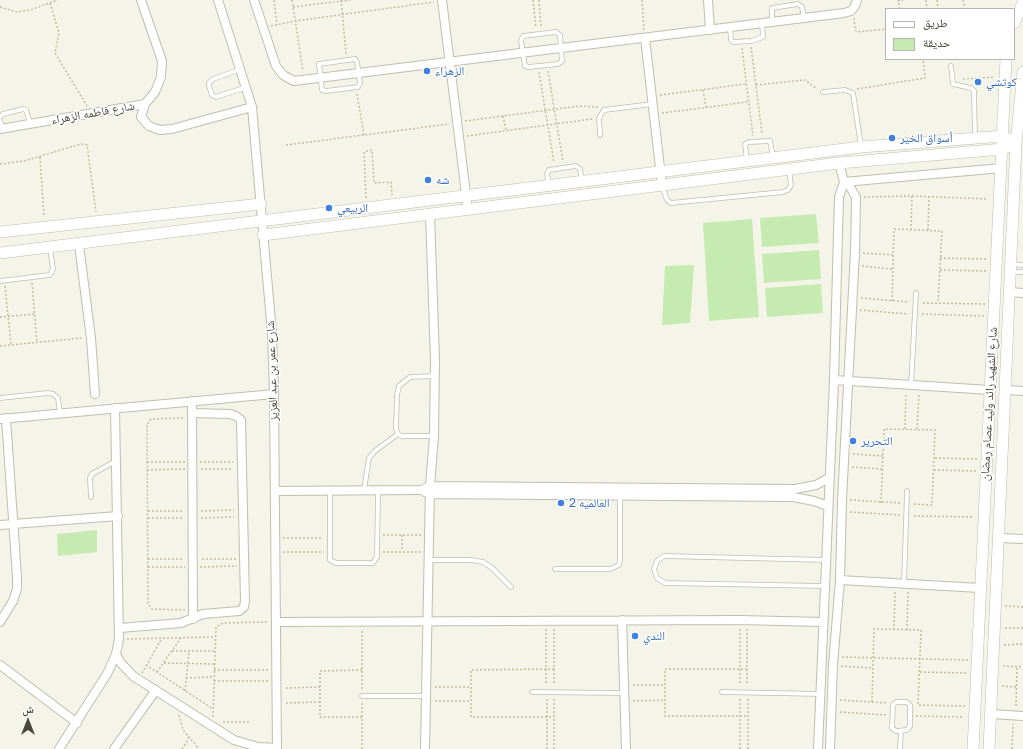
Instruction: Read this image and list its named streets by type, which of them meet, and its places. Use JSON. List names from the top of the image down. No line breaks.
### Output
{"streets":{"street":["شارع فاطمه الزهراء","شارع عمر بن عبد العزيز","شارع الشهيد رائد وليد عصام رمضان"]},"places":["الزهراء","كوتشي","أسواق الخير","شه","الربيعي","التحرير","العالميه 2","الندي"],"legend":["طريق","حديقة"],"north":"top"}
